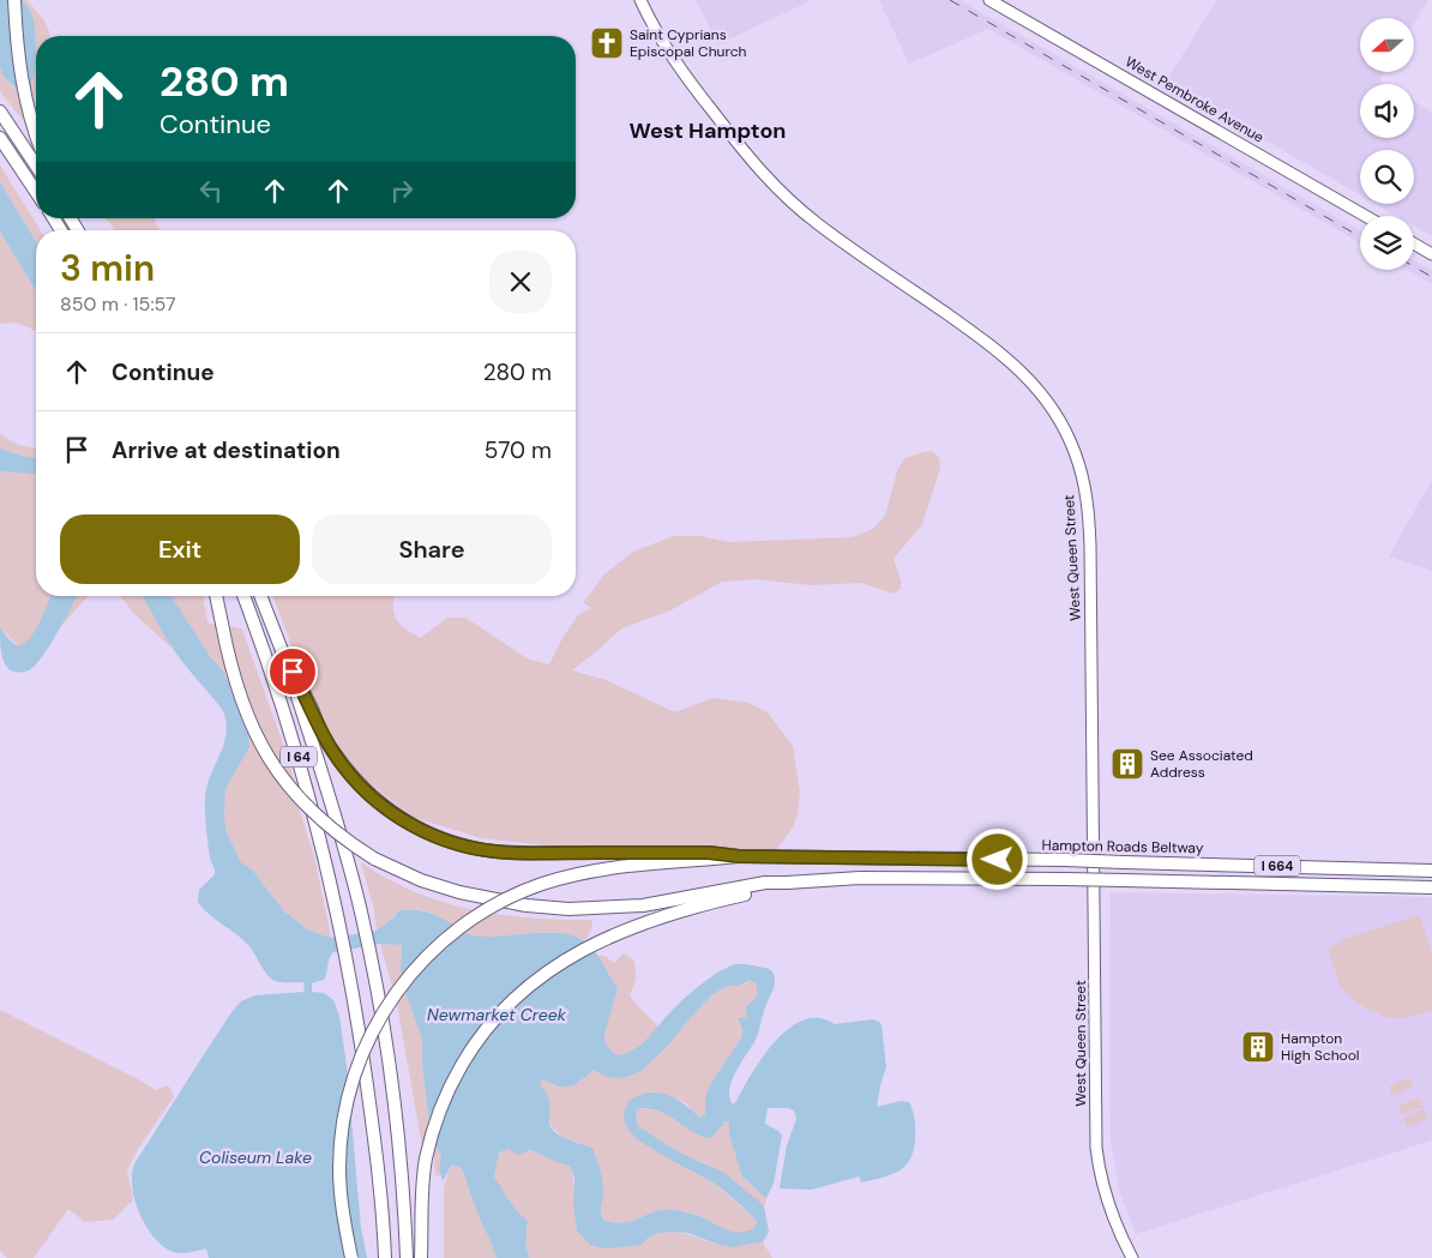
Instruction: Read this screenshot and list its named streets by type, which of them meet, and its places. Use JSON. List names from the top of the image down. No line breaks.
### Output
{"streets":{"highway":["I 64","Hampton Roads Beltway","I 664"],"main road":["West Pembroke Avenue","West Queen Street"]},"districts":["West Hampton"],"water":["Newmarket Creek","Coliseum Lake"],"places":{"church":["Saint Cyprians Episcopal Church"],"building":["See Associated Address","Hampton High School"]},"north":"left","page":{"turn":["280 m","Continue"],"heading":["3 min","850 m · 15:57"],"list":[{"name":"Continue","value":"280 m"},{"name":"Arrive at destination","value":"570 m"}],"buttons":["Exit","Share"]}}
